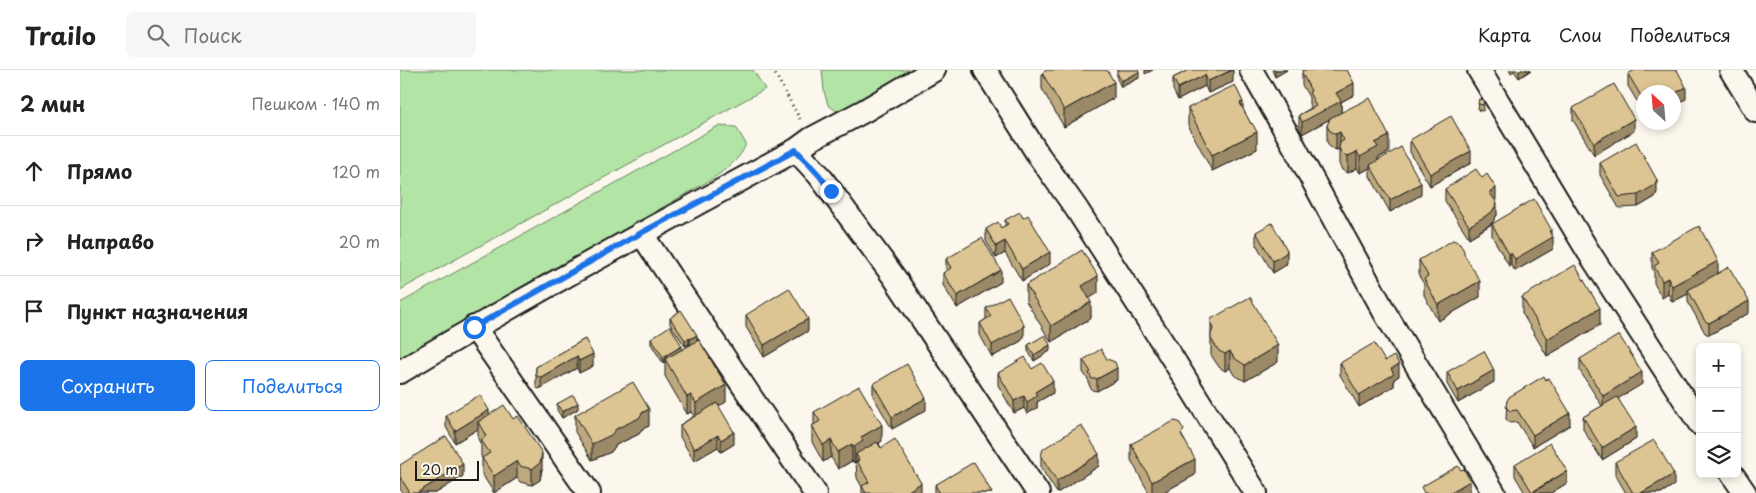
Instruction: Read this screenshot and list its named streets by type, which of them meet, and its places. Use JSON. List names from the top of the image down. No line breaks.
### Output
{"scale_bar":"20 m","north":"top left","page":{"header":"Trailo","search":"Поиск","nav":["Карта","Слои","Поделиться"],"heading":["2 мин","Пешком · 140 m"],"list":[["Прямо","120 m"],["Направо","20 m"],"Пункт назначения"],"map_buttons":["+","−"],"buttons":["Сохранить","Поделиться"],"scale":"20 m"}}
